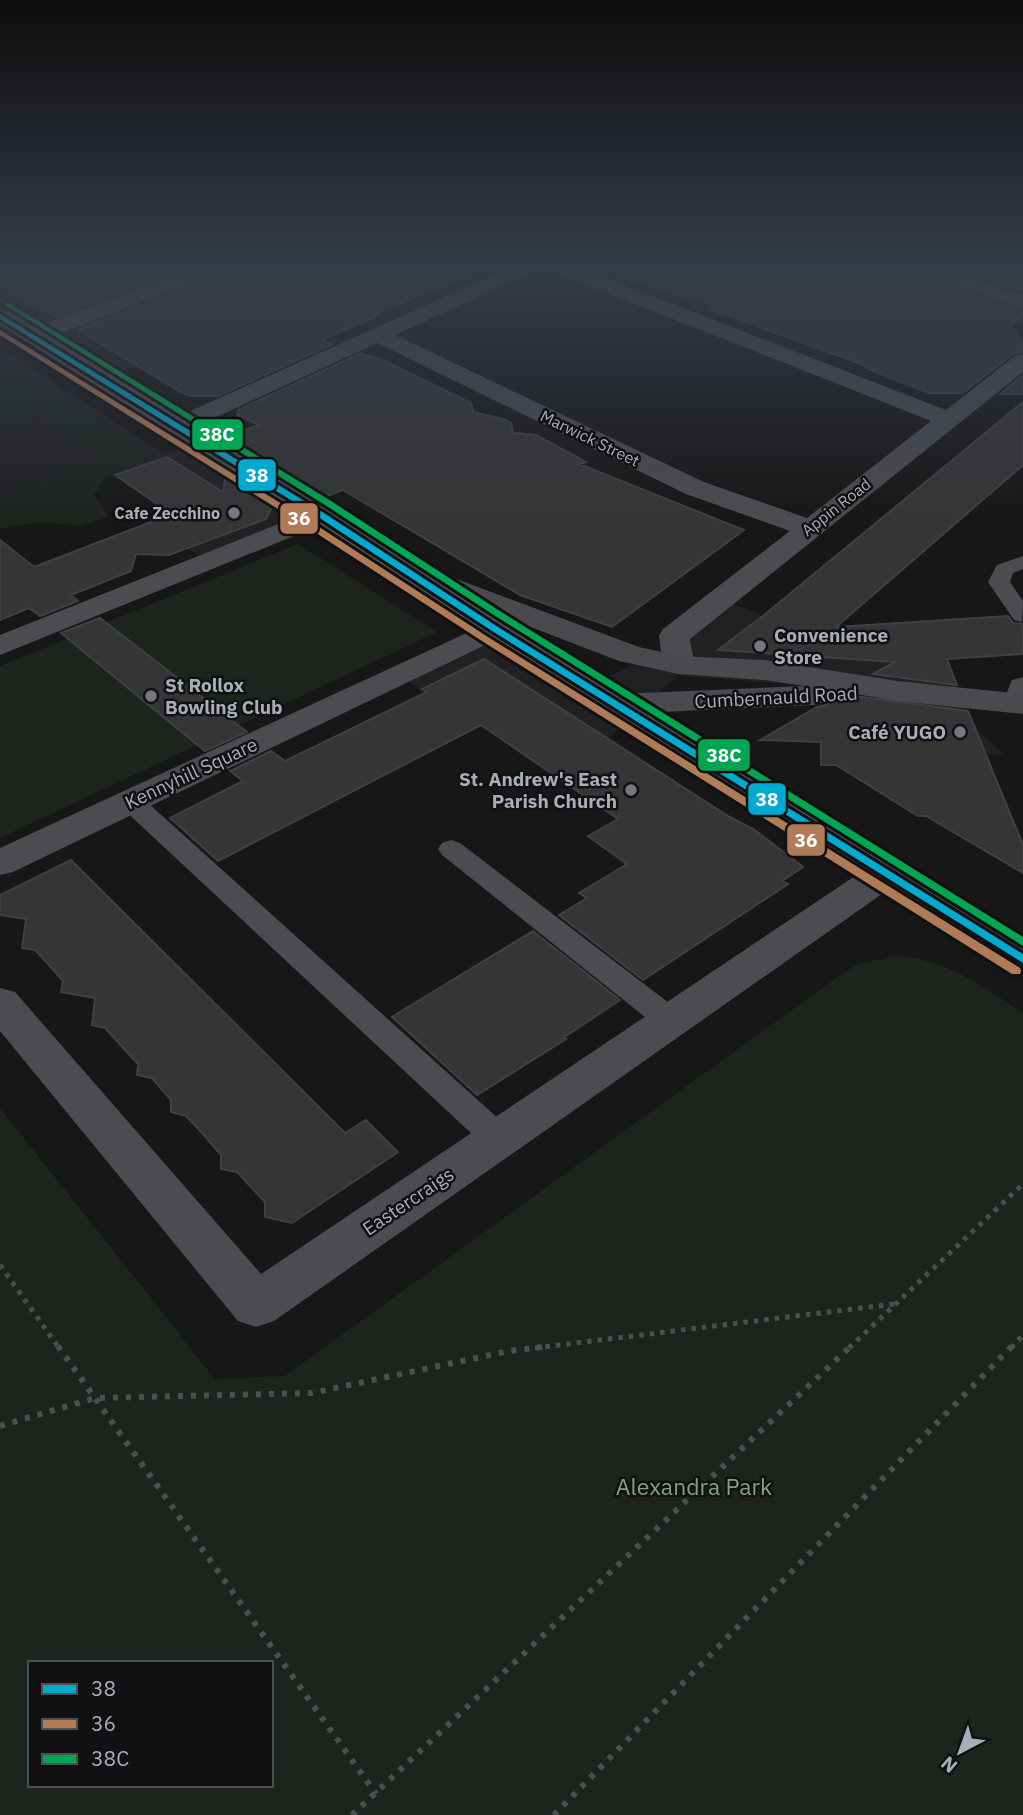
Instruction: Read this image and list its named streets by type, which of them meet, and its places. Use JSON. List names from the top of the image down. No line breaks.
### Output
{"streets":{"main road":["Cumbernauld Road"],"street":["Marwick Street","Appin Road","Kennyhill Square","Eastercraigs"]},"crossings":[["Marwick Street","Appin Road"],["Appin Road","Cumbernauld Road"],["Cumbernauld Road","Kennyhill Square"]],"parks":["Alexandra Park"],"places":["Cafe Zecchino","Convenience Store","St Rollox Bowling Club","Café YUGO","St. Andrew's East Parish Church"],"lines":["transit line 38","transit line 36","transit line 38C"],"legend":["38","36","38C"],"north":"bottom left"}
